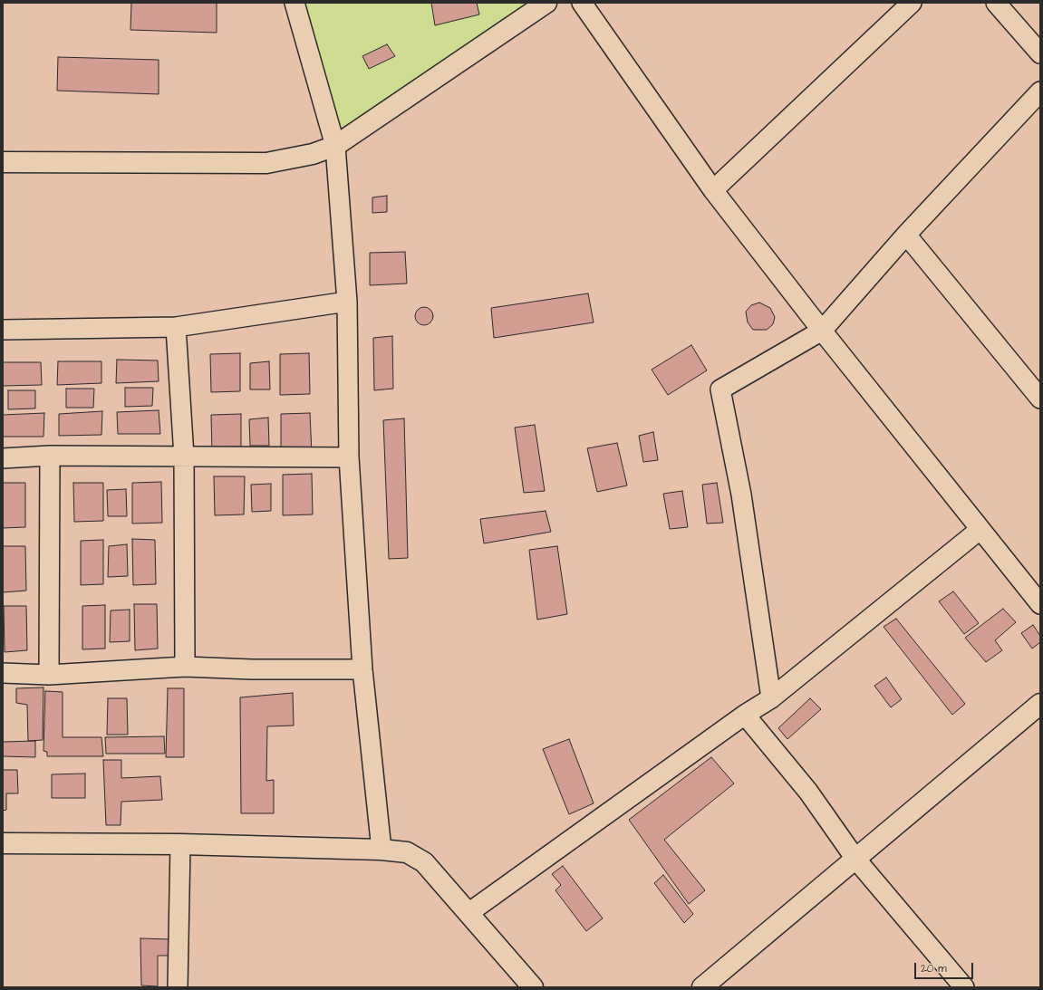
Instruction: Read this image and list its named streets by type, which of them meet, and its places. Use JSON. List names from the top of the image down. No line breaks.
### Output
{"scale_bar":"20 m"}
